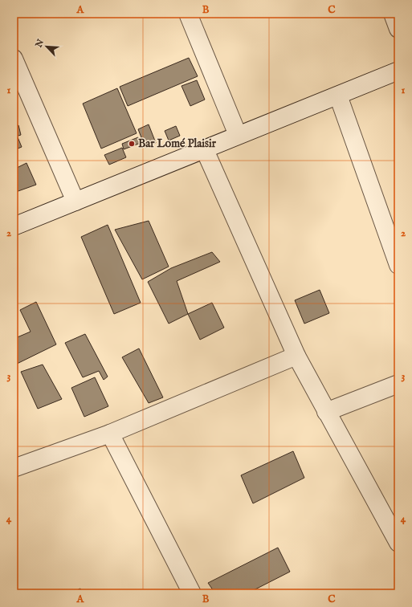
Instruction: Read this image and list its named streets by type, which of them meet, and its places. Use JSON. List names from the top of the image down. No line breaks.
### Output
{"places":["Bar Lomé Plaisir"],"north":"top left","grid":{"columns":["A","B","C"],"rows":["1","2","3","4"]}}
